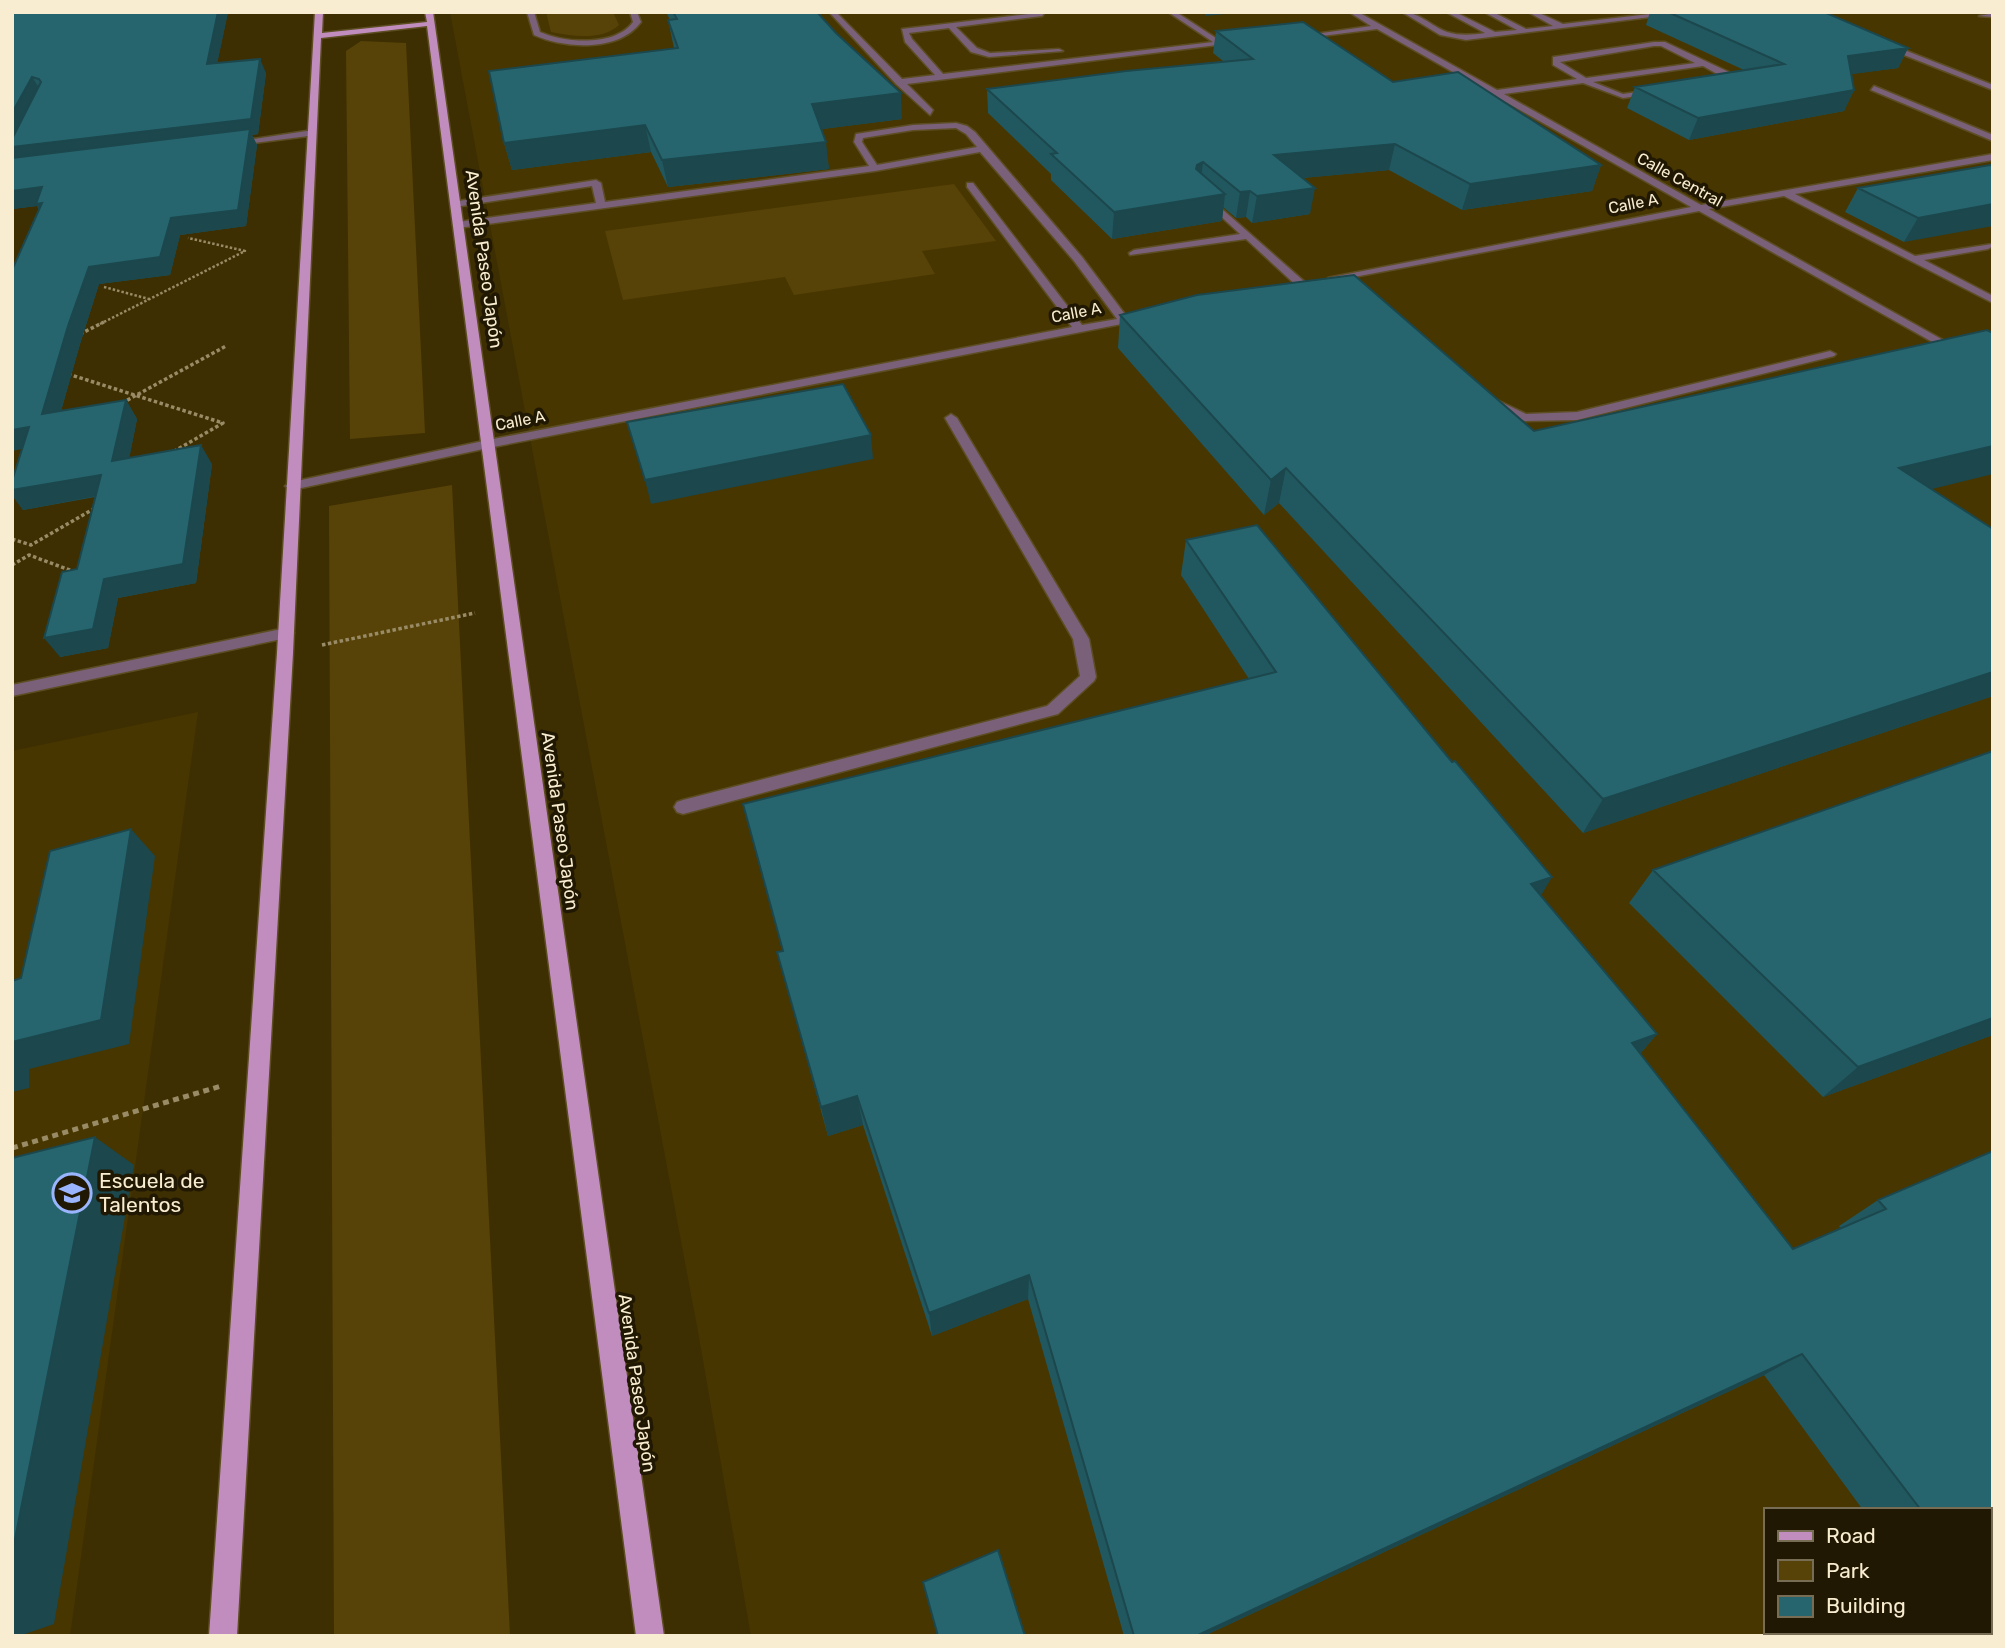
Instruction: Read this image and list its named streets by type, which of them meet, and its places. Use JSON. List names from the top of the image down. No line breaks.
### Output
{"streets":{"main road":["Avenida Paseo Japón"],"street":["Calle Central","Calle A"]},"crossings":[["Calle Central","Calle A"],["Calle A","Avenida Paseo Japón"]],"places":{"school or university":["Escuela de Talentos"]},"legend":["Road","Park","Building"]}
